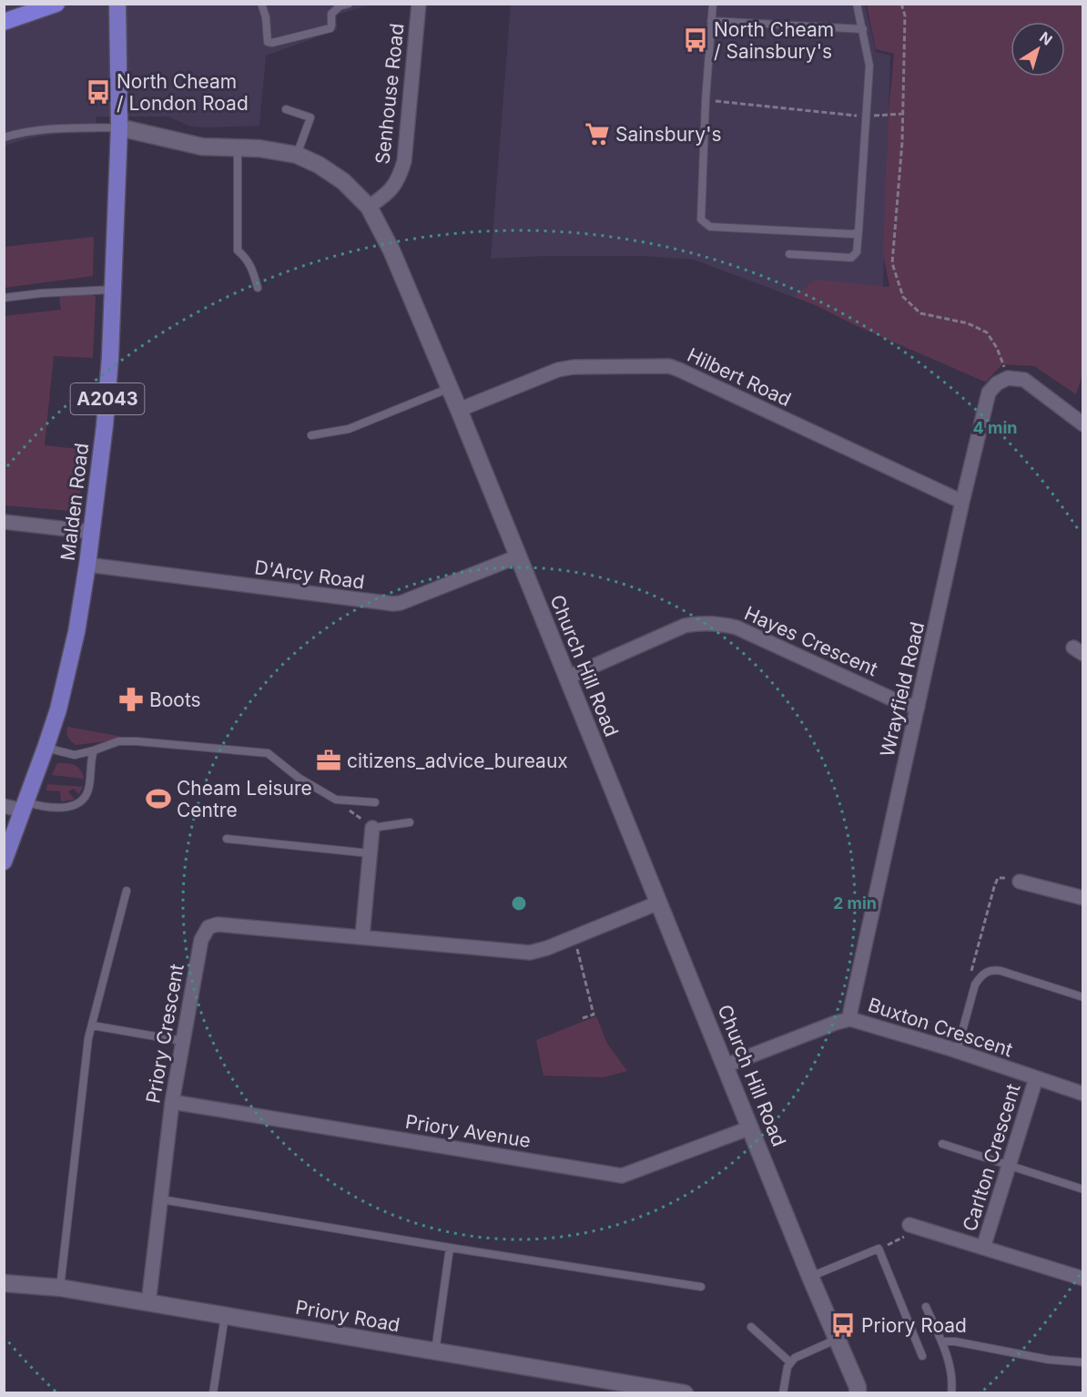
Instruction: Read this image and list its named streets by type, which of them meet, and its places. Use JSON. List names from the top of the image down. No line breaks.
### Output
{"streets":{"main road":["A2043","Malden Road"],"street":["Senhouse Road","Hilbert Road","D'Arcy Road","Hayes Crescent","Church Hill Road","Wrayfield Road","Buxton Crescent","Priory Crescent","Priory Avenue","Carlton Crescent","Priory Road"]},"crossings":[["Senhouse Road","Church Hill Road"],["Hilbert Road","Church Hill Road"],["Hilbert Road","Wrayfield Road"],["Malden Road","D'Arcy Road"],["Malden Road","Church Hill Road"],["D'Arcy Road","Church Hill Road"],["Hayes Crescent","Church Hill Road"],["Hayes Crescent","Wrayfield Road"],["Church Hill Road","Buxton Crescent"],["Church Hill Road","Priory Crescent"],["Church Hill Road","Priory Avenue"],["Wrayfield Road","Buxton Crescent"],["Buxton Crescent","Carlton Crescent"],["Priory Crescent","Priory Avenue"],["Priory Crescent","Priory Road"]],"places":{"bus stop":["North Cheam / Sainsbury's","North Cheam / London Road","Priory Road"],"supermarket":["Sainsbury's"],"pharmacy":["Boots"],"office":["citizens_advice_bureaux"],"sports":["Cheam Leisure Centre"]},"north":"top right","rings":["4 min","2 min"]}
